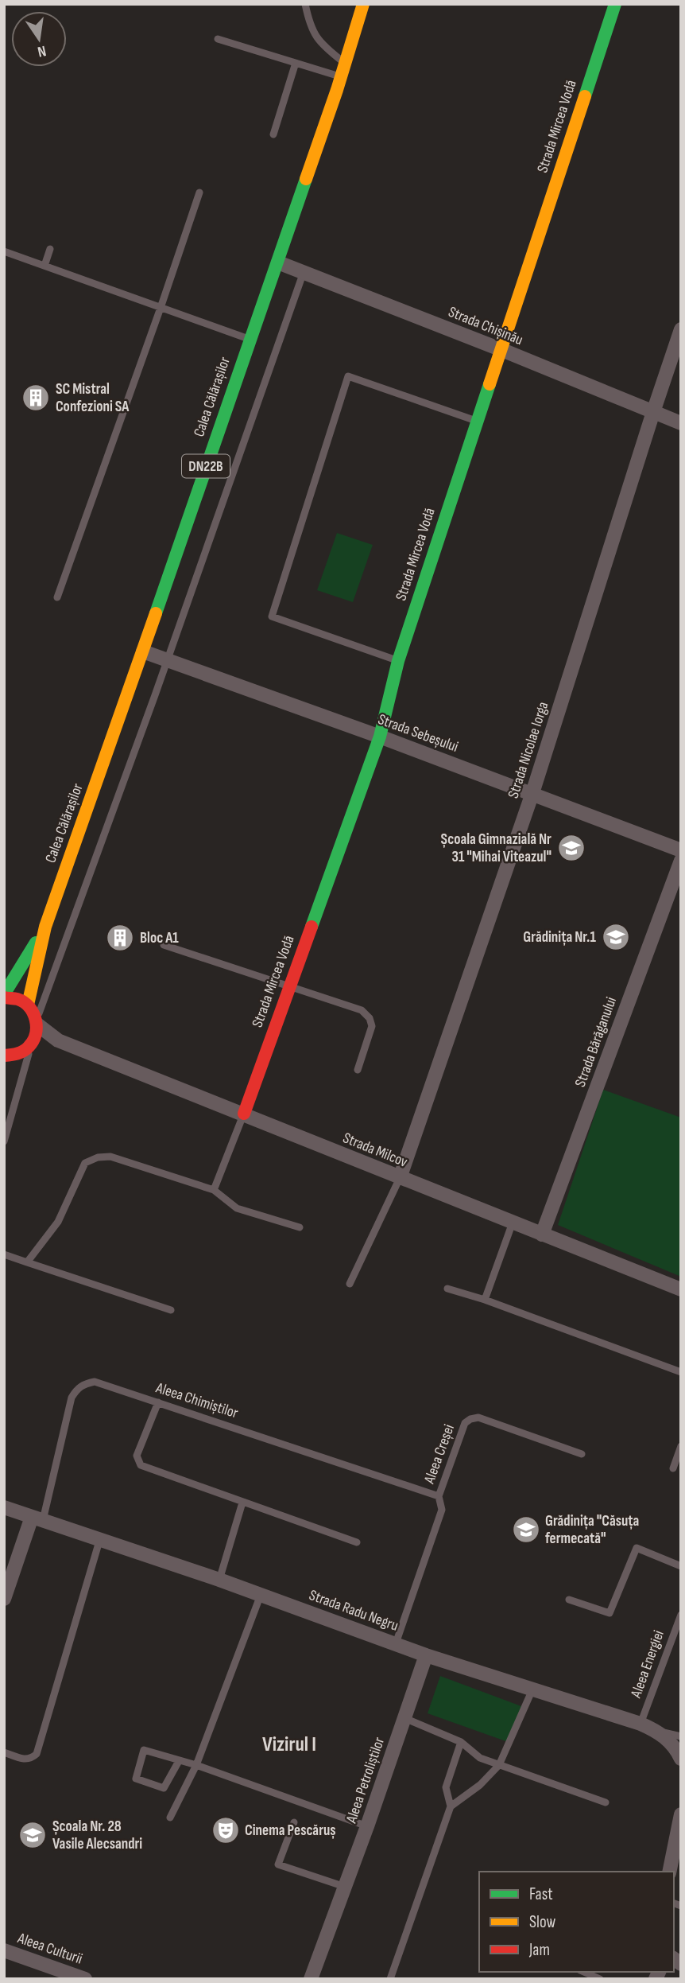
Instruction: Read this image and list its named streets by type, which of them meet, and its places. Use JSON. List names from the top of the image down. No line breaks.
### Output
{"streets":{"main road":["Strada Mircea Vodă","Calea Călărașilor","DN22B"],"street":["Strada Chișinău","Strada Sebeșului","Strada Nicolae Iorga","Strada Bărăganului","Strada Milcov","Strada Radu Negru","Aleea Petroliștilor","Aleea Culturii"],"lane":["Aleea Chimiștilor","Aleea Creșei","Aleea Energiei"]},"crossings":[["Strada Mircea Vodă","Strada Chișinău"],["Strada Mircea Vodă","Strada Sebeșului"],["Strada Mircea Vodă","Strada Milcov"],["Strada Chișinău","Calea Călărașilor"],["Strada Chișinău","Strada Nicolae Iorga"],["Calea Călărașilor","DN22B"],["Calea Călărașilor","Strada Sebeșului"],["Strada Sebeșului","Strada Nicolae Iorga"],["Strada Nicolae Iorga","Strada Milcov"],["Strada Bărăganului","Strada Milcov"],["Aleea Chimiștilor","Aleea Creșei"],["Aleea Chimiștilor","Strada Radu Negru"],["Aleea Creșei","Strada Radu Negru"],["Strada Radu Negru","Aleea Energiei"],["Strada Radu Negru","Aleea Petroliștilor"]],"districts":["Vizirul I"],"places":{"building":["SC Mistral Confezioni SA","Bloc A1"],"school or university":["Școala Gimnazială Nr 31 \"Mihai Viteazul\"","Grădinița Nr.1","Grădinița \"Căsuța fermecată\"","Școala Nr. 28 Vasile Alecsandri"],"theatre":["Cinema Pescăruș"]},"legend":["Fast","Slow","Jam"],"north":"bottom"}
